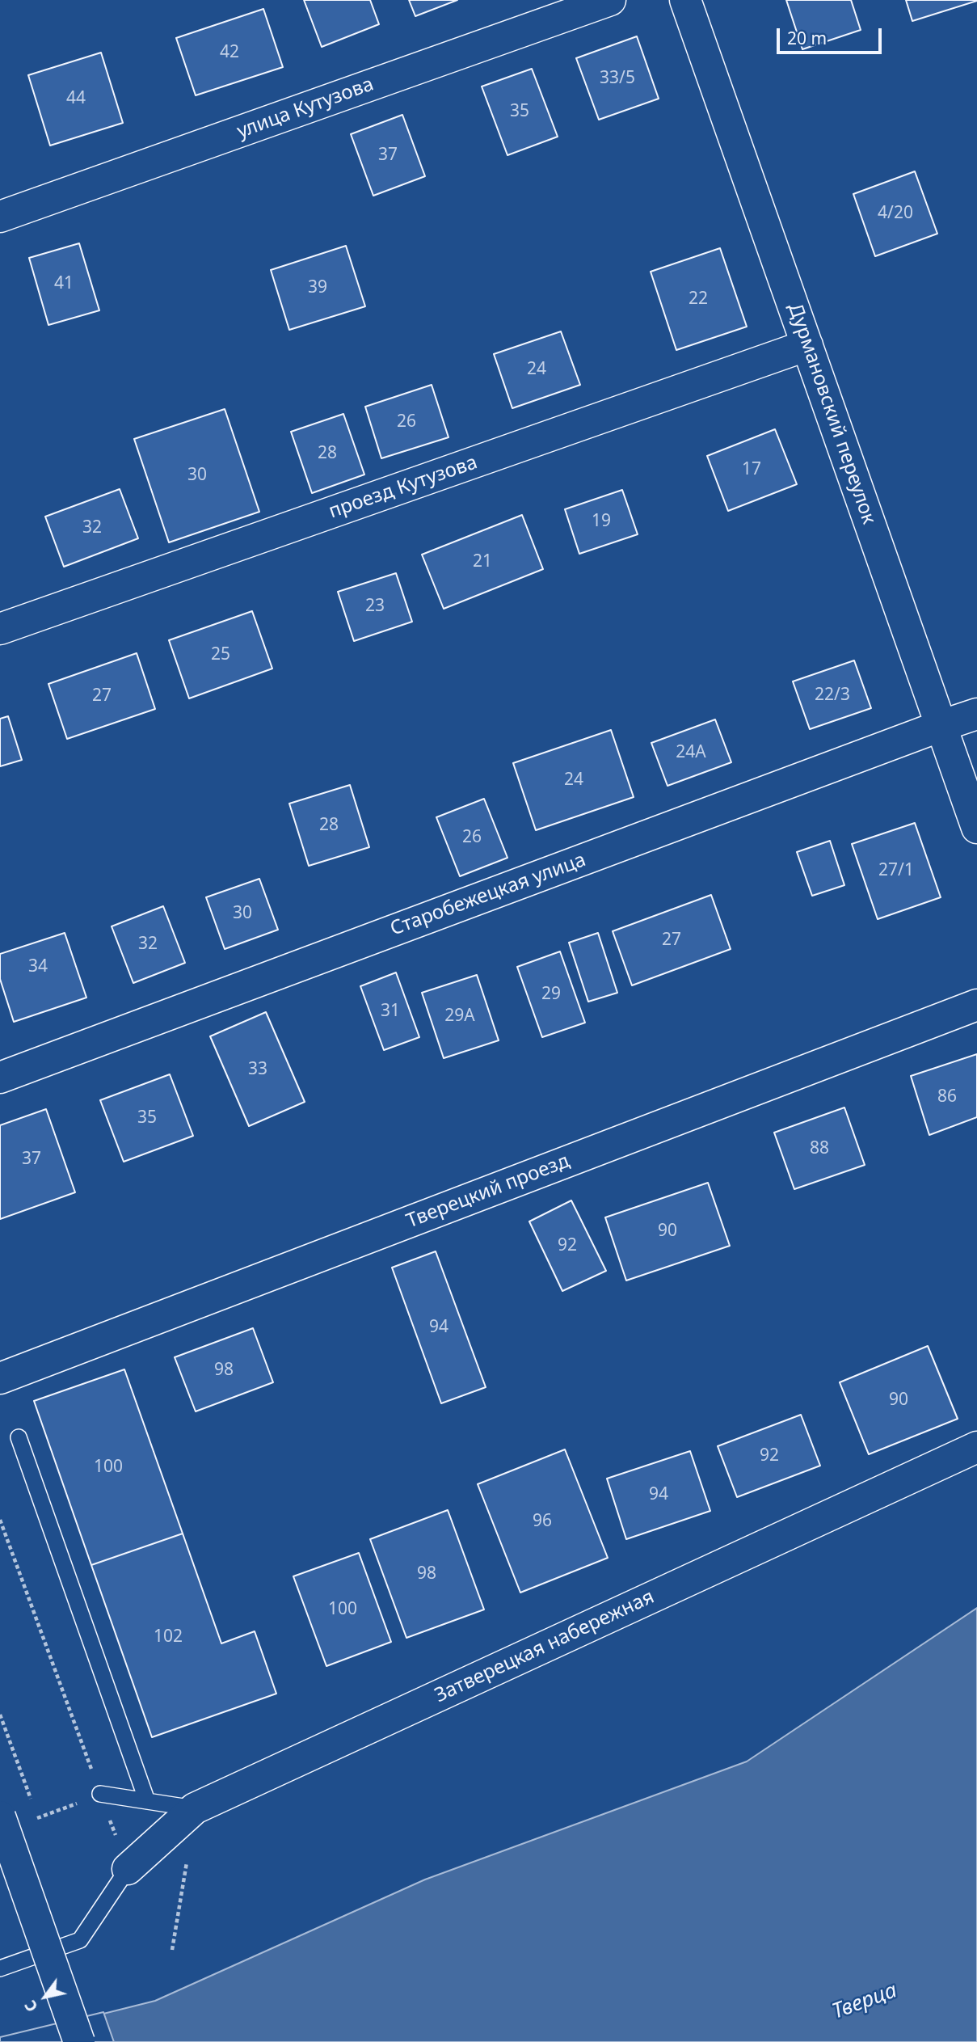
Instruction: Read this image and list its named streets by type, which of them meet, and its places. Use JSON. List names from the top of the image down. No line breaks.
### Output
{"streets":{"street":["улица Кутузова","Дурмановский переулок","проезд Кутузова","Старобежецкая улица","Тверецкий проезд","Затверецкая набережная"]},"crossings":[["Дурмановский переулок","проезд Кутузова"],["Дурмановский переулок","Старобежецкая улица"]],"water":["Тверца"],"house_numbers":["42","33/5","44","35","37","4/20","41","39","22","24","26","28","17","30","19","32","21","23","25","22/3","27","24А","24","28","26","27/1","30","27","32","34","29","31","29А","33","86","35","88","37","90","92","94","98","90","92","100","94","96","98","100","102"],"scale_bar":"20 m","north":"bottom left"}
